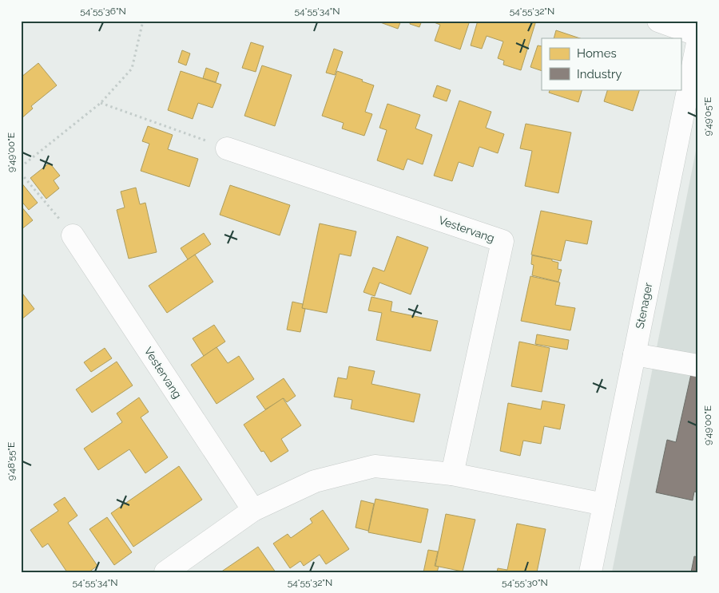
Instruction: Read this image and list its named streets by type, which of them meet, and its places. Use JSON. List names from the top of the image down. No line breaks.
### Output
{"streets":{"street":["Vestervang","Stenager"]},"legend":["Homes","Industry"],"coordinates":["54°55'36\"N","54°55'34\"N","54°55'32\"N","9°49'05\"E","9°49'00\"E","9°48'55\"E","54°55'30\"N"]}
